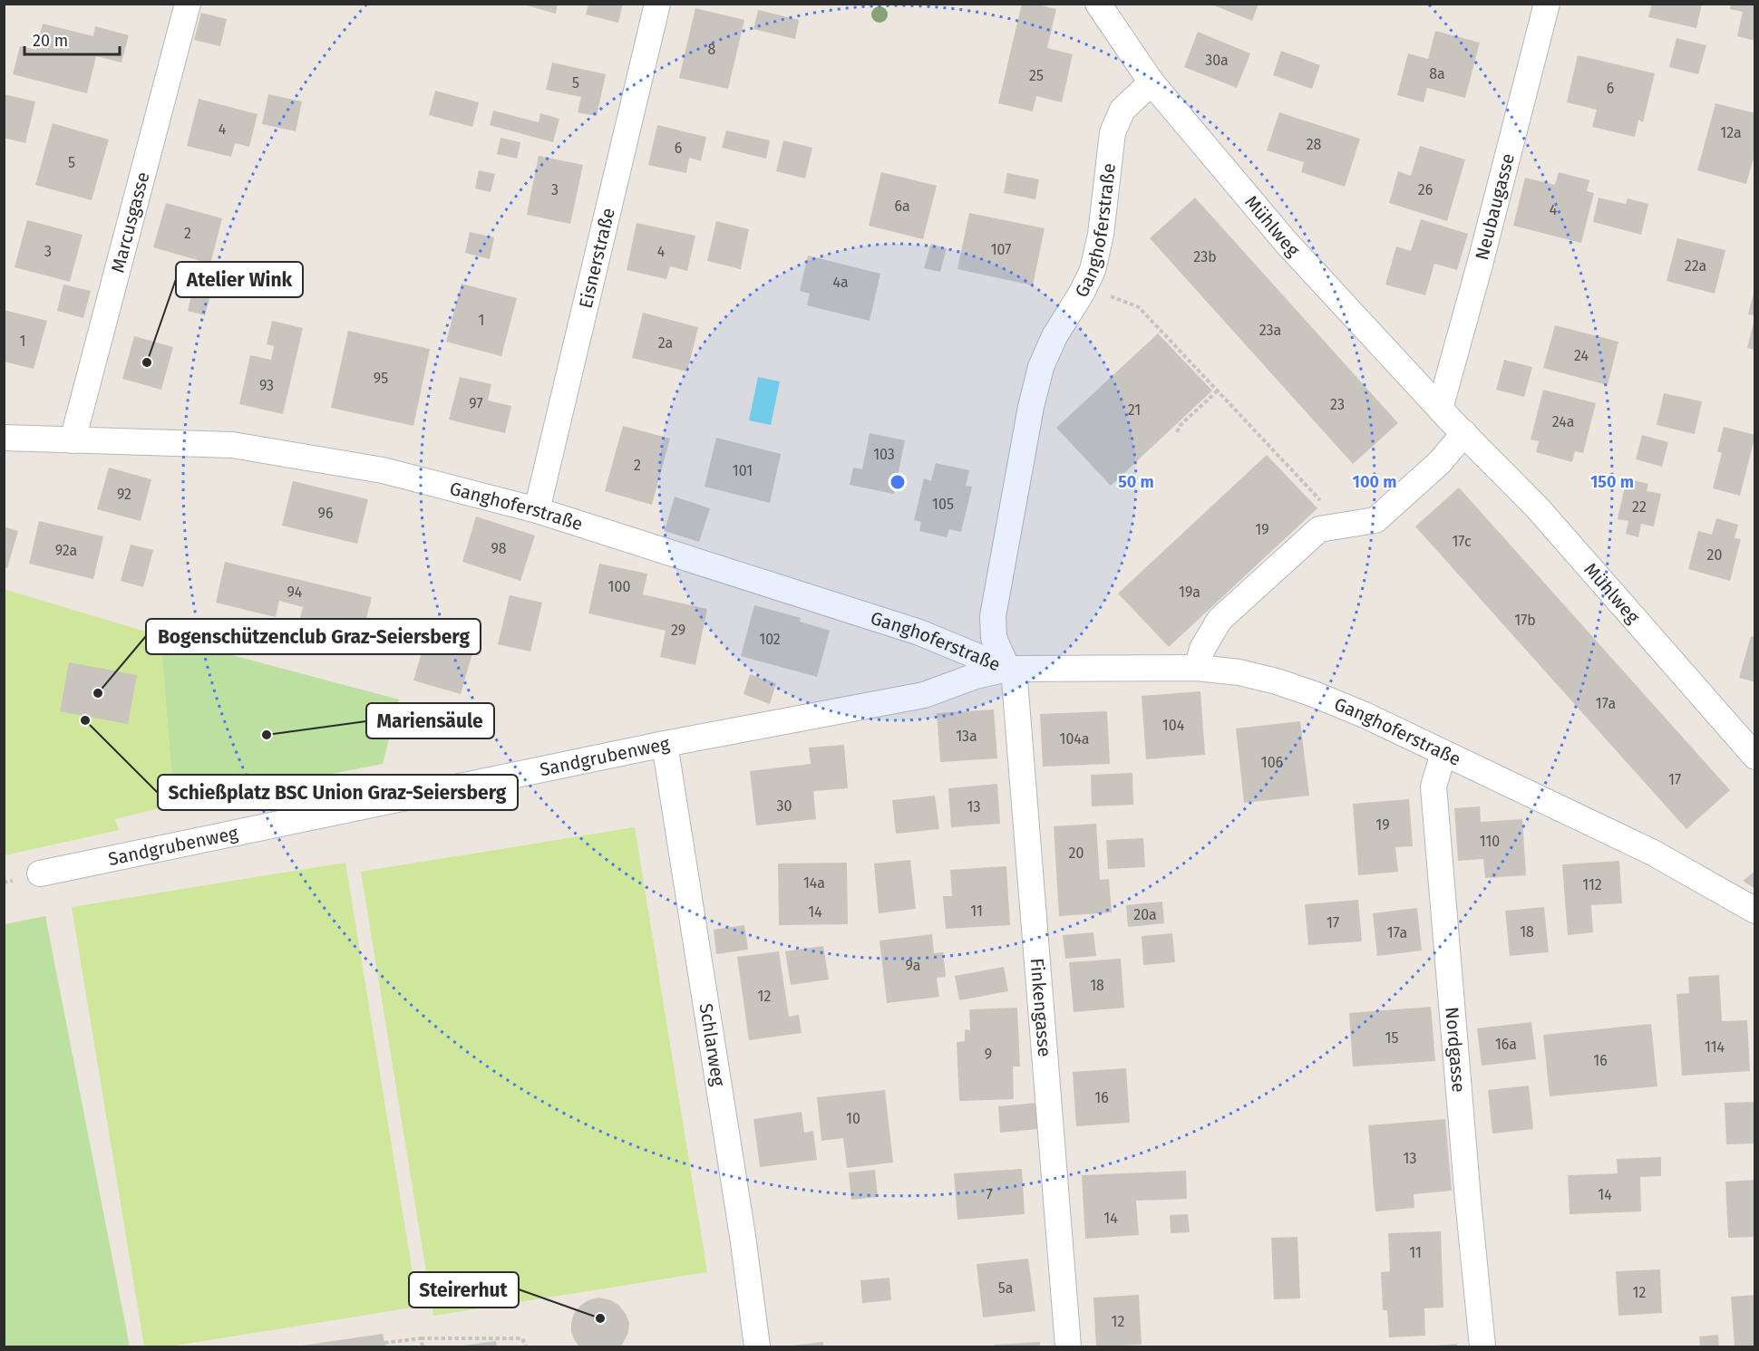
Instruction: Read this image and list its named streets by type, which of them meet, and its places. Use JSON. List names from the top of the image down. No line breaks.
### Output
{"streets":{"street":["Neubaugasse","Marcusgasse","Mühlweg","Ganghoferstraße","Eisnerstraße","Sandgrubenweg","Finkengasse","Schlarweg","Nordgasse"]},"crossings":[["Neubaugasse","Mühlweg"],["Marcusgasse","Ganghoferstraße"],["Mühlweg","Ganghoferstraße"],["Ganghoferstraße","Eisnerstraße"],["Ganghoferstraße","Sandgrubenweg"],["Ganghoferstraße","Finkengasse"],["Ganghoferstraße","Nordgasse"],["Sandgrubenweg","Finkengasse"],["Sandgrubenweg","Schlarweg"]],"places":["Atelier Wink","Bogenschützenclub Graz-Seiersberg","Schießplatz BSC Union Graz-Seiersberg","Mariensäule","Steirerhut"],"house_numbers":["8","30a","8a","25","5","6","4","12a","28","6","5","3","26","6a","4","2","107","3","4","23b","22a","4a","1","23a","1","2a","24","95","93","97","23","21","24a","103","2","101","92","105","22","96","19","17c","98","92a","20","100","94","19a","17b","29","102","17a","104","13a","104a","106","17","30","13","19","110","20","14a","112","11","14","20a","17","18","17a","9a","18","12","15","16a","114","9","16","16","10","13","7","14","14","11","5a","12","12"],"scale_bar":"20 m","rings":["50 m","100 m","150 m"]}
